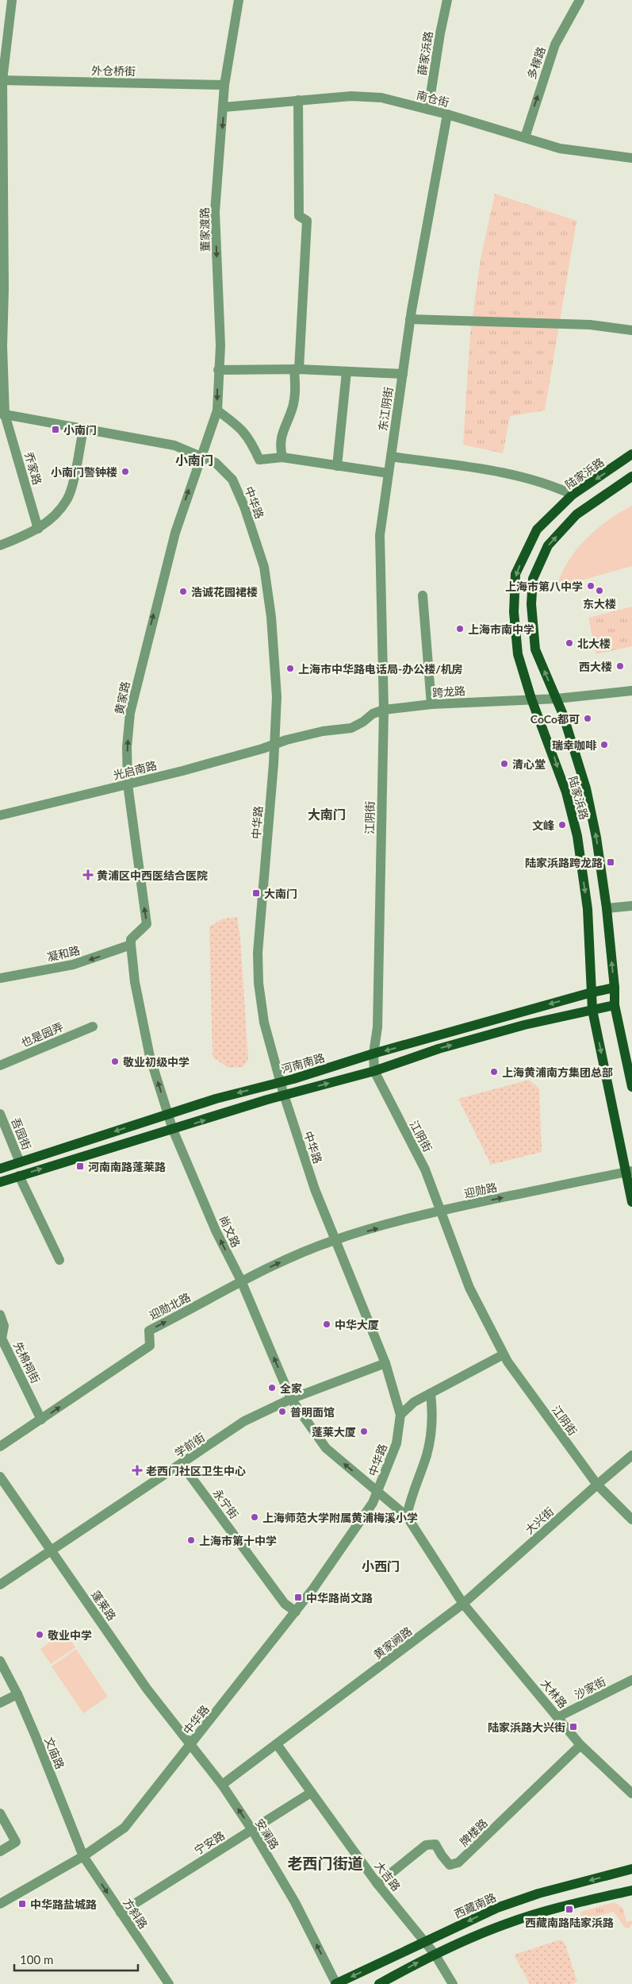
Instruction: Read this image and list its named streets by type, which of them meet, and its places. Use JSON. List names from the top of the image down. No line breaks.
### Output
{"streets":{"main road":["陆家浜路","河南南路","西藏南路"],"street":["薛家浜路","多稼路","外仓桥街","南仓街","董家渡路","东江阴街","乔家路","中华路","跨龙路","黄家路","光启南路","江阴街","凝和路","也是园弄","吾园街","迎勋路","尚文路","迎勋北路","先棉祠街","学前街","永宁街","大兴街","蓬莱路","黄家阙路","沙家街","大林路","文庙路","牌楼路","安澜路","宁安路","大吉路","方斜路"]},"crossings":[["薛家浜路","南仓街"],["多稼路","南仓街"],["外仓桥街","董家渡路"],["外仓桥街","乔家路"],["南仓街","董家渡路"],["南仓街","东江阴街"],["董家渡路","中华路"],["董家渡路","黄家路"],["东江阴街","跨龙路"],["东江阴街","江阴街"],["乔家路","中华路"],["陆家浜路","跨龙路"],["陆家浜路","河南南路"],["陆家浜路","迎勋路"],["中华路","跨龙路"],["中华路","黄家路"],["中华路","光启南路"],["中华路","河南南路"],["中华路","迎勋路"],["中华路","尚文路"],["中华路","迎勋北路"],["中华路","学前街"],["中华路","永宁街"],["中华路","蓬莱路"],["中华路","文庙路"],["中华路","安澜路"],["中华路","方斜路"],["跨龙路","光启南路"],["跨龙路","江阴街"],["黄家路","光启南路"],["黄家路","凝和路"],["黄家路","尚文路"],["江阴街","河南南路"],["江阴街","迎勋路"],["江阴街","大兴街"],["凝和路","尚文路"],["河南南路","吾园街"],["河南南路","尚文路"],["迎勋路","迎勋北路"],["尚文路","迎勋北路"],["尚文路","学前街"],["迎勋北路","先棉祠街"],["学前街","永宁街"],["学前街","蓬莱路"],["大兴街","黄家阙路"],["大兴街","大林路"],["蓬莱路","安澜路"],["黄家阙路","大林路"],["黄家阙路","安澜路"],["黄家阙路","大吉路"],["沙家街","大林路"],["大林路","牌楼路"],["文庙路","方斜路"],["牌楼路","大吉路"],["安澜路","宁安路"],["安澜路","西藏南路"],["宁安路","大吉路"],["宁安路","方斜路"],["大吉路","西藏南路"]],"one_way":["多稼路","黄家路","凝和路","迎勋路","尚文路","迎勋北路","安澜路","方斜路"],"districts":["小南门","大南门","小西门","老西门街道"],"places":{"transit":["小南门","陆家浜路跨龙路","大南门","河南南路蓬莱路","中华路尚文路","陆家浜路大兴街","中华路盐城路","西藏南路陆家浜路"],"other":["小南门警钟楼","上海市第八中学","东大楼","浩诚花园裙楼","上海市南中学","北大楼","西大楼","上海市中华路电话局-办公楼/机房","CoCo都可","瑞幸咖啡","清心堂","文峰","敬业初级中学","上海黄浦南方集团总部","中华大厦","全家","普明面馆","蓬莱大厦","上海师范大学附属黄浦梅溪小学","上海市第十中学","敬业中学"],"health":["黄浦区中西医结合医院","老西门社区卫生中心"]},"scale_bar":"100 m"}
